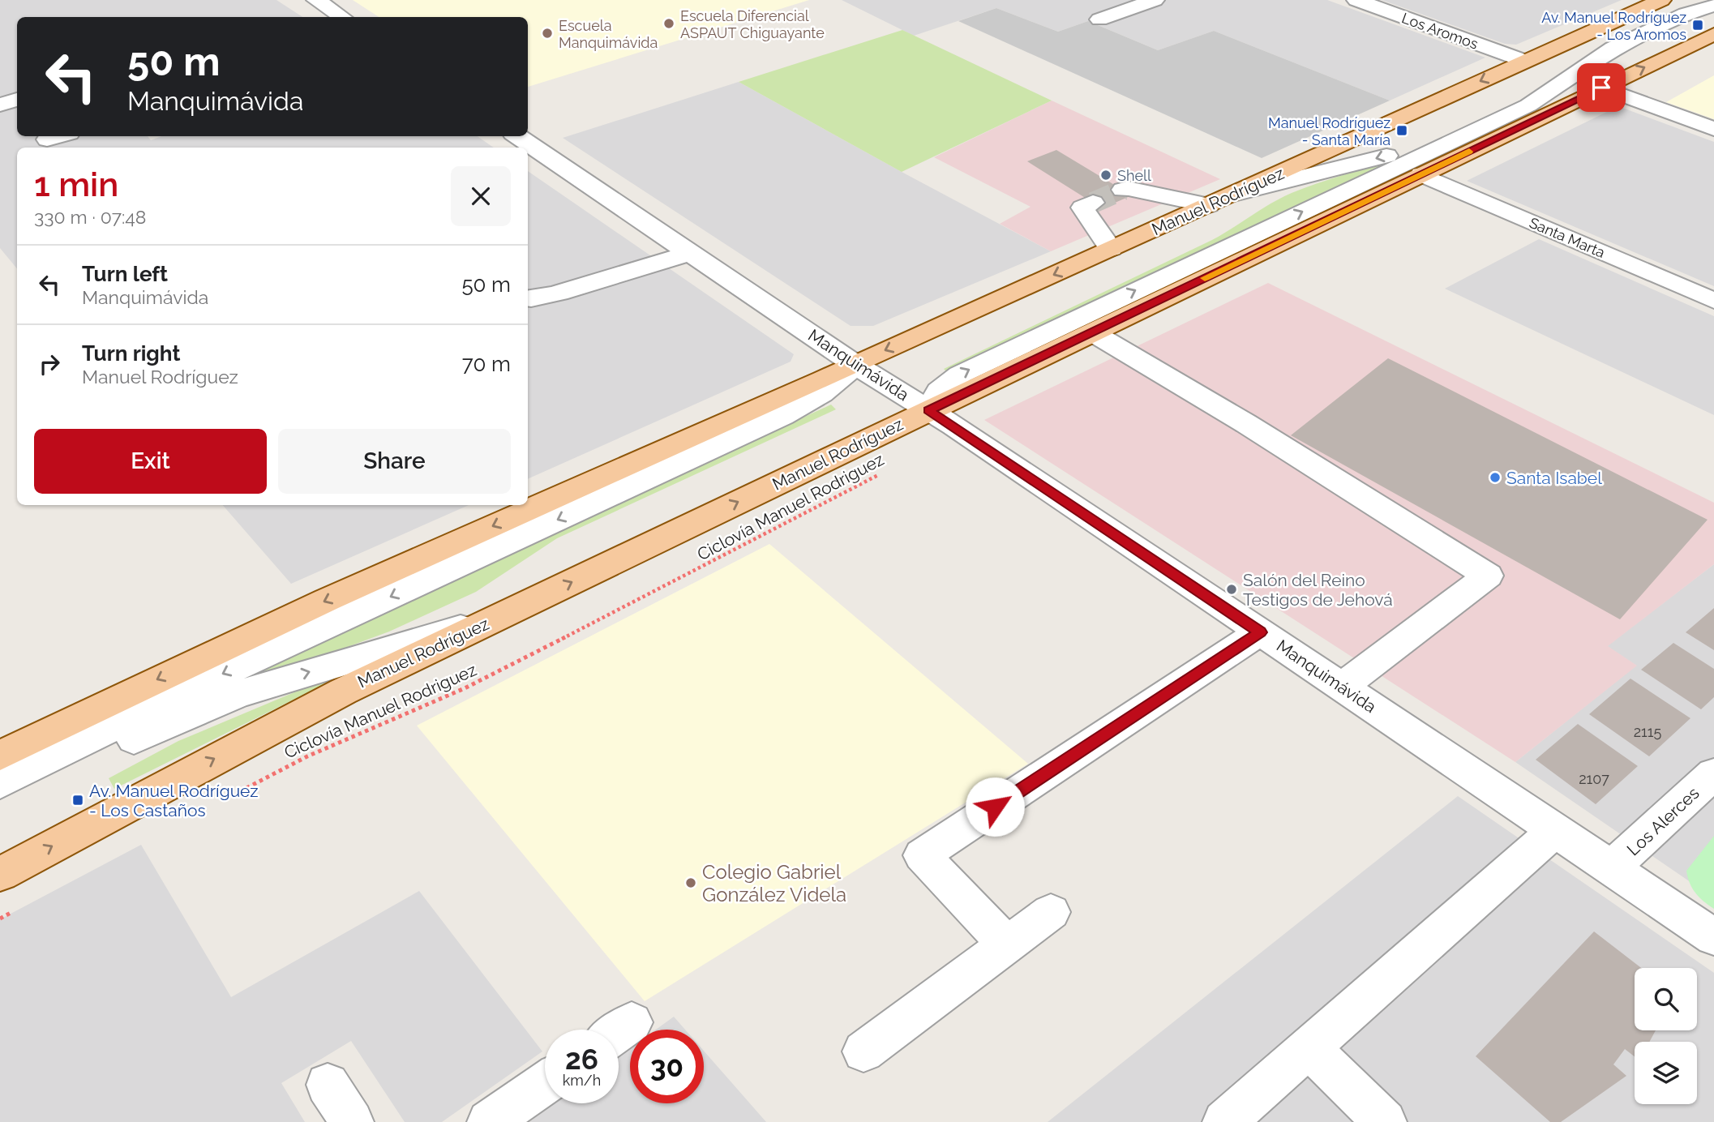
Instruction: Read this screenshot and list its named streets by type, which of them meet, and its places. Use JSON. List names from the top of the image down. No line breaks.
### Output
{"streets":{"main road":["Manuel Rodríguez"],"street":["Los Aromos","Santa Marta","Manquimávida","Los Alerces"],"path":["Ciclovía Manuel Rodriguez"]},"crossings":[["Los Aromos","Manuel Rodríguez"],["Manuel Rodríguez","Santa Marta"],["Manuel Rodríguez","Manquimávida"],["Manquimávida","Los Alerces"]],"places":{"other":["Escuela Diferencial ASPAUT Chiguayante","Escuela Manquimávida","Shell","Santa Isabel","Salón del Reino Testigos de Jehová","Colegio Gabriel González Videla"],"transit":["Av. Manuel Rodríguez - Los Aromos","Manuel Rodríguez - Santa María","Av. Manuel Rodríguez - Los Castaños"]},"house_numbers":["2115","2107"],"page":{"turn":["50 m","Manquimávida"],"heading":["1 min","330 m · 07:48"],"list":[{"name":"Turn left","note":"Manquimávida","value":"50 m"},{"name":"Turn right","note":"Manuel Rodríguez","value":"70 m"}],"buttons":["Exit","Share"],"speed":"26 km/h","limit":"30"}}
